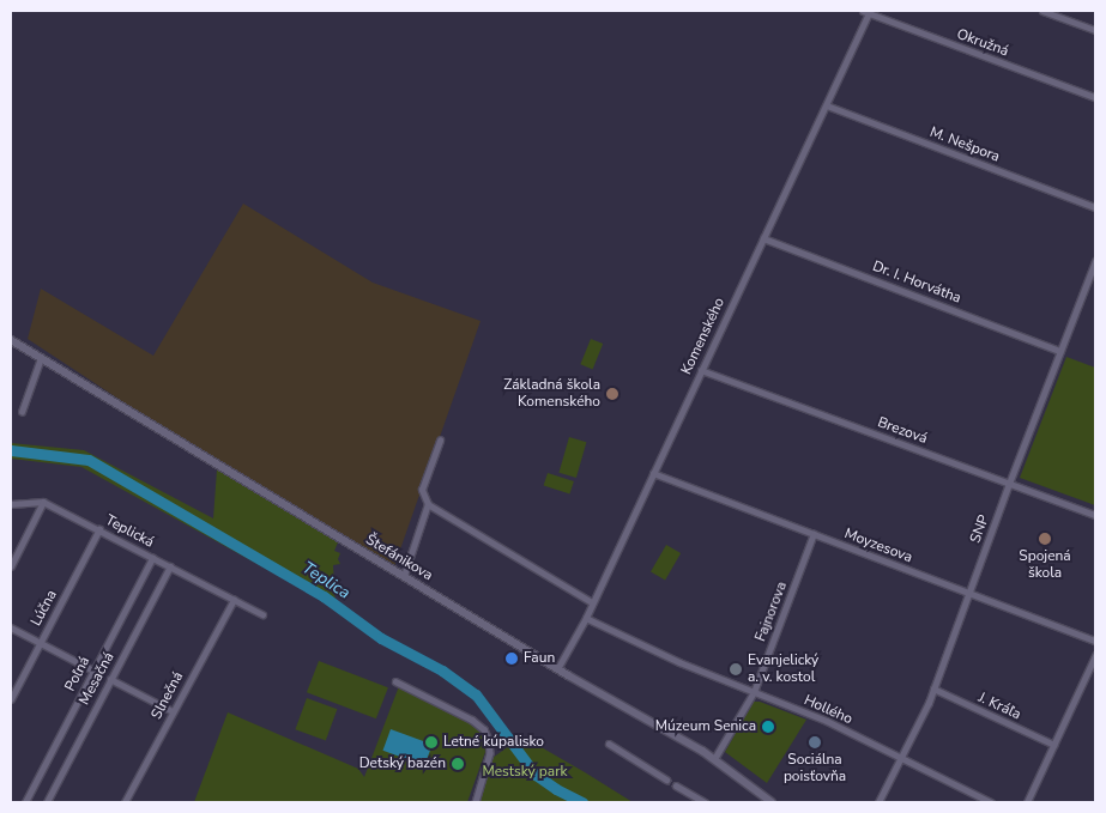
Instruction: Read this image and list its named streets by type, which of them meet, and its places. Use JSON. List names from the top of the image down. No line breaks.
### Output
{"streets":{"street":["Okružná","M. Nešpora","Dr. I. Horvátha","Komenského","Brezová","SNP","Teplická","Moyzesova","Štefánikova","Lúčna","Fajnorova","Poľná","Mesačná","Slnečná","J. Kráľa","Hollého"]},"crossings":[["Okružná","Komenského"],["M. Nešpora","Komenského"],["Dr. I. Horvátha","Komenského"],["Dr. I. Horvátha","SNP"],["Komenského","Brezová"],["Komenského","Moyzesova"],["Komenského","Štefánikova"],["Komenského","Hollého"],["Brezová","SNP"],["SNP","Moyzesova"],["SNP","J. Kráľa"],["SNP","Hollého"],["Teplická","Lúčna"],["Teplická","Poľná"],["Teplická","Mesačná"],["Teplická","Slnečná"],["Moyzesova","Fajnorova"],["Štefánikova","Fajnorova"],["Fajnorova","Hollého"]],"water":["Teplica"],"parks":["Mestský park"],"places":["Základná škola Komenského","Spojená škola","Faun","Evanjelický a. v. kostol","Múzeum Senica","Letné kúpalisko","Sociálna poisťovňa","Detský bazén"]}
